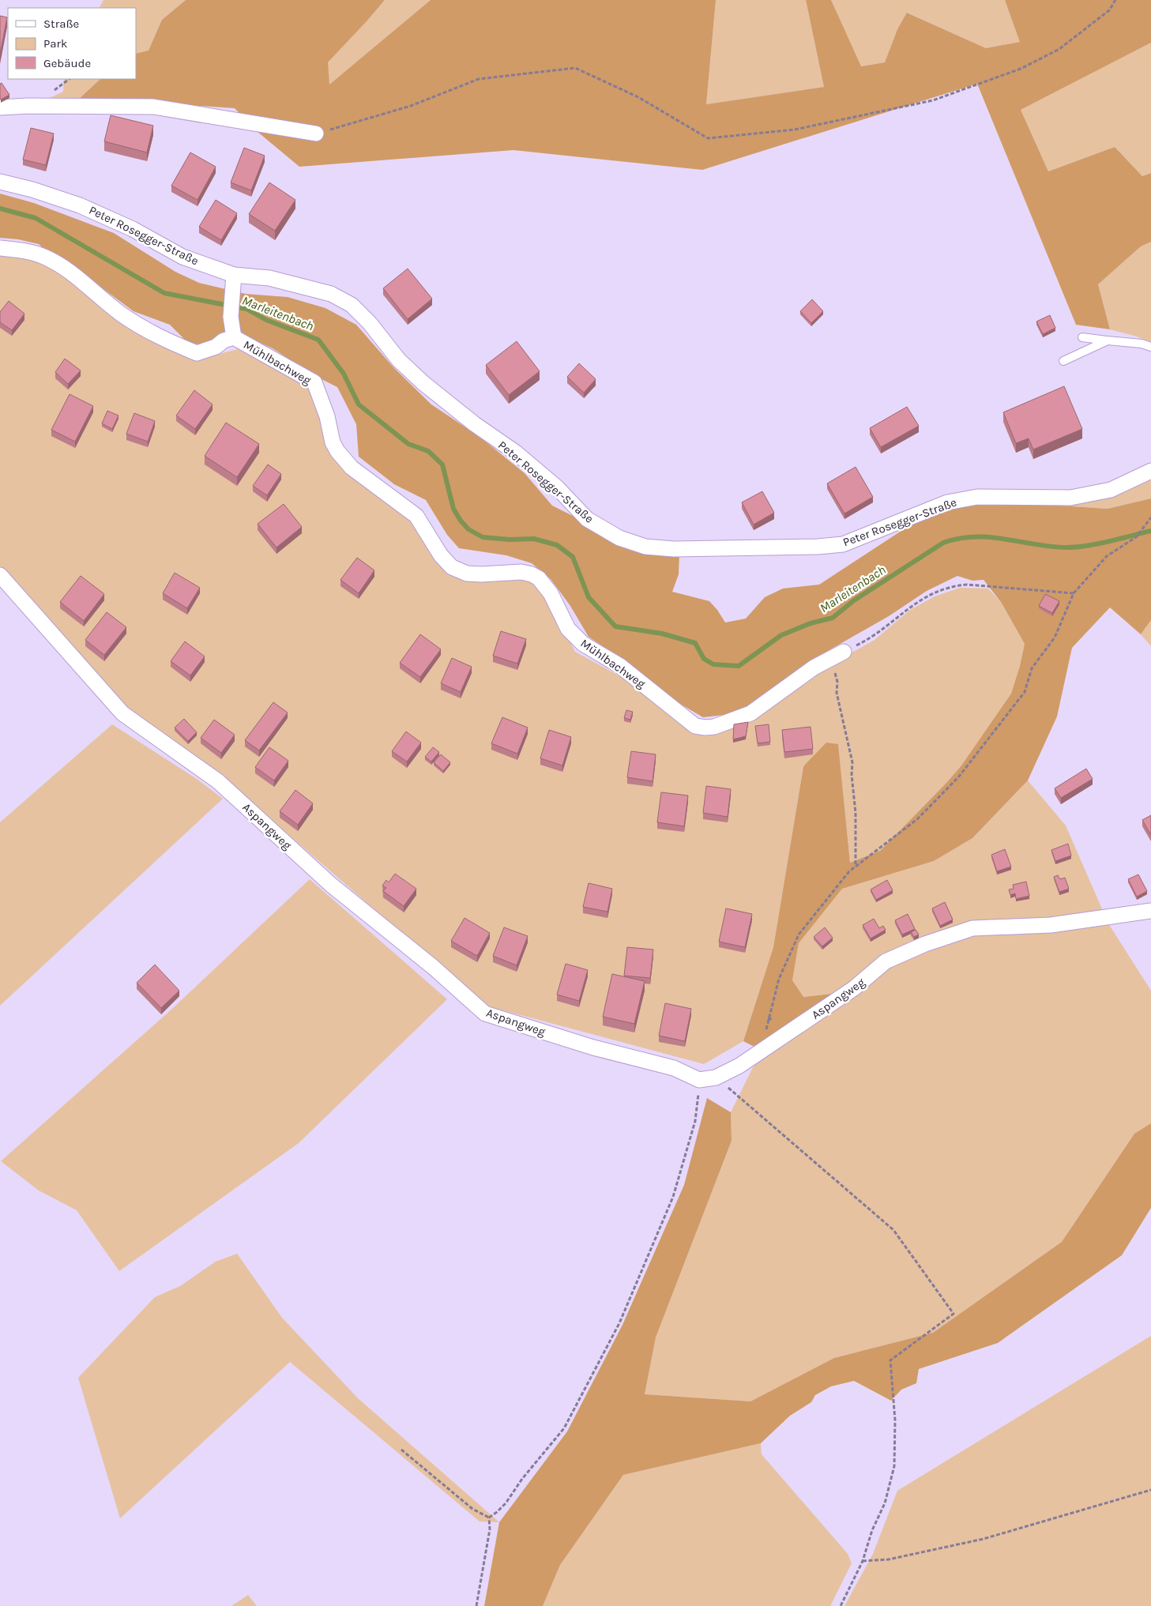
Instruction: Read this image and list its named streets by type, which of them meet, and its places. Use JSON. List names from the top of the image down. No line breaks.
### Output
{"streets":{"street":["Peter Rosegger-Straße","Mühlbachweg","Aspangweg"]},"crossings":[["Peter Rosegger-Straße","Mühlbachweg"]],"water":["Marleitenbach"],"legend":["Straße","Park","Gebäude"]}
